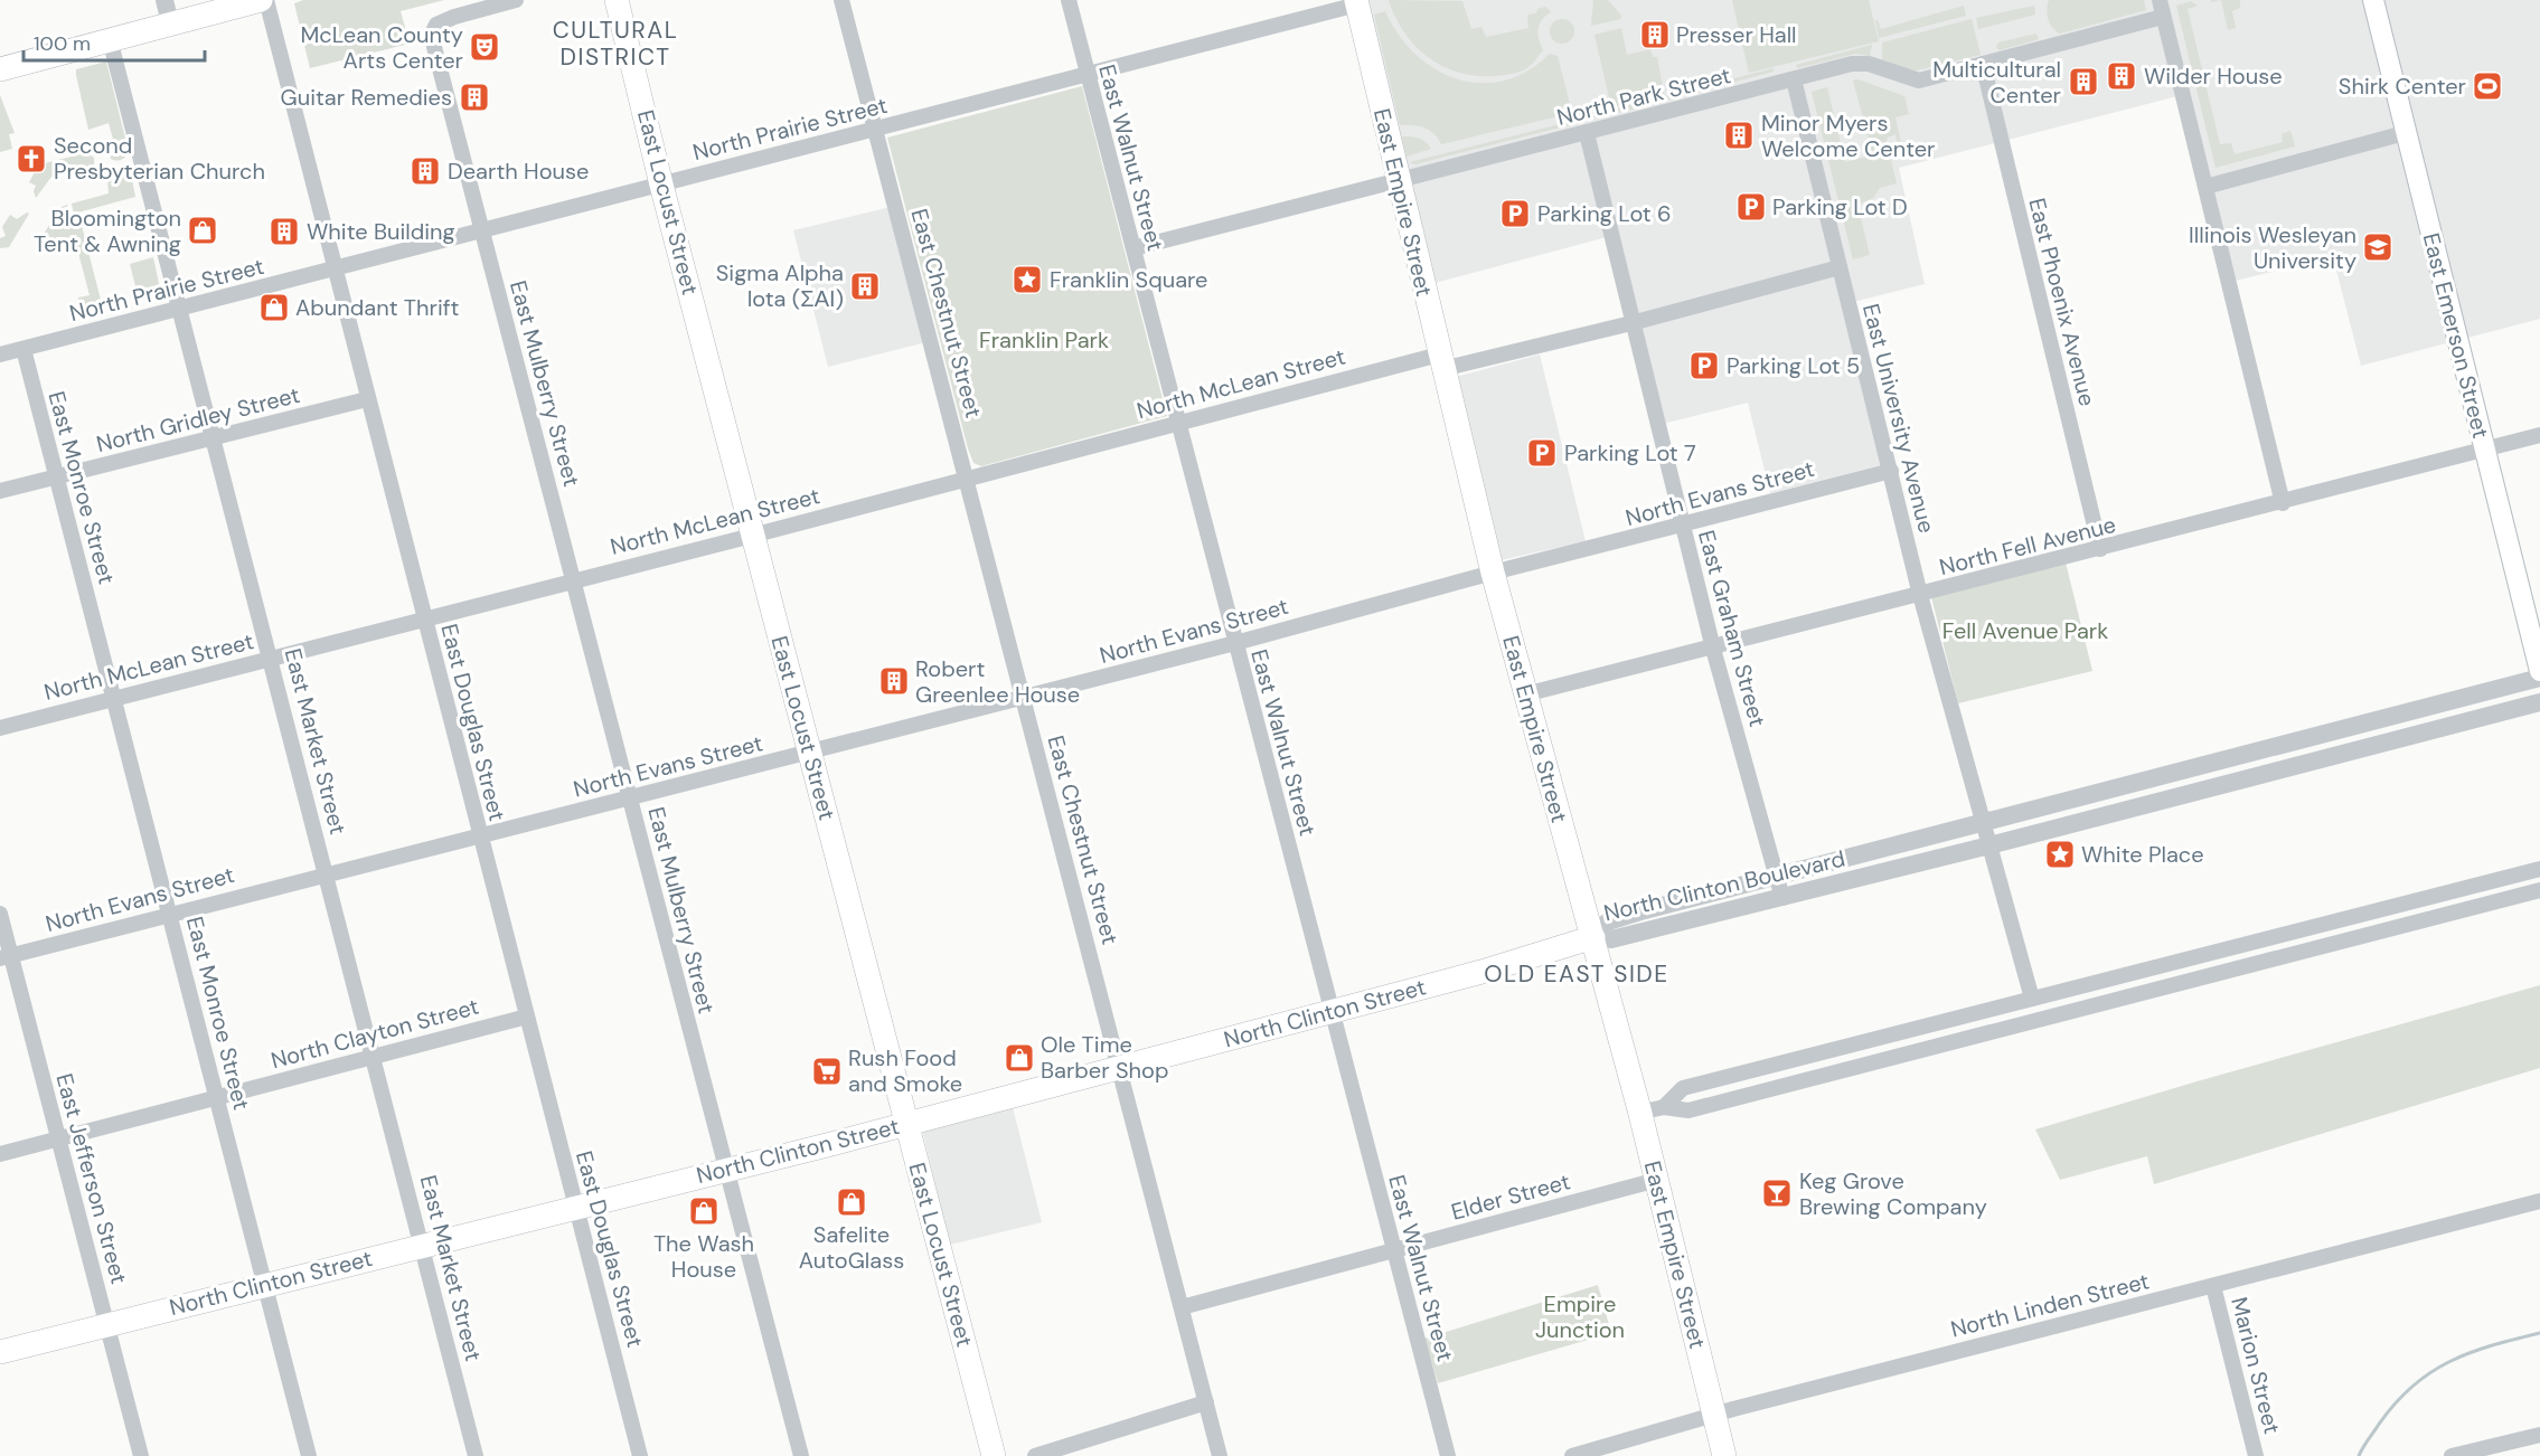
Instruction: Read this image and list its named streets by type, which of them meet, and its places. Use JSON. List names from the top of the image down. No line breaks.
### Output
{"streets":{"main road":["East Locust Street","East Empire Street","East Emerson Street","North Clinton Street"],"street":["North Park Street","North Prairie Street","East Walnut Street","East Phoenix Avenue","East Chestnut Street","East Mulberry Street","North McLean Street","East University Avenue","North Gridley Street","East Monroe Street","North Evans Street","North Fell Avenue","East Graham Street","East Douglas Street","East Market Street","North Clinton Boulevard","North Clayton Street","East Jefferson Street","Elder Street","North Linden Street","Marion Street"]},"crossings":[["North Park Street","East Walnut Street"],["North Park Street","East Empire Street"],["North Park Street","East Phoenix Avenue"],["North Park Street","East University Avenue"],["North Park Street","East Graham Street"],["North Prairie Street","East Walnut Street"],["North Prairie Street","East Locust Street"],["North Prairie Street","East Empire Street"],["North Prairie Street","East Chestnut Street"],["North Prairie Street","East Mulberry Street"],["North Prairie Street","East Monroe Street"],["North Prairie Street","East Douglas Street"],["North Prairie Street","East Market Street"],["East Walnut Street","North McLean Street"],["East Walnut Street","North Evans Street"],["East Walnut Street","North Clinton Street"],["East Walnut Street","Elder Street"],["East Locust Street","North McLean Street"],["East Locust Street","North Evans Street"],["East Locust Street","North Clinton Street"],["East Empire Street","North McLean Street"],["East Empire Street","North Evans Street"],["East Empire Street","North Fell Avenue"],["East Empire Street","North Clinton Boulevard"],["East Empire Street","North Clinton Street"],["East Empire Street","Elder Street"],["East Empire Street","North Linden Street"],["East Phoenix Avenue","North Fell Avenue"],["East Chestnut Street","North McLean Street"],["East Chestnut Street","North Evans Street"],["East Chestnut Street","North Clinton Street"],["East Chestnut Street","Elder Street"],["East Emerson Street","North Fell Avenue"],["East Mulberry Street","North McLean Street"],["East Mulberry Street","North Evans Street"],["East Mulberry Street","North Clinton Street"],["North McLean Street","East University Avenue"],["North McLean Street","East Monroe Street"],["North McLean Street","East Graham Street"],["North McLean Street","East Douglas Street"],["North McLean Street","East Market Street"],["East University Avenue","North Evans Street"],["East University Avenue","North Fell Avenue"],["East University Avenue","North Clinton Boulevard"],["North Gridley Street","East Monroe Street"],["North Gridley Street","East Douglas Street"],["North Gridley Street","East Market Street"],["East Monroe Street","North Evans Street"],["East Monroe Street","North Clinton Street"],["East Monroe Street","North Clayton Street"],["North Evans Street","East Graham Street"],["North Evans Street","East Douglas Street"],["North Evans Street","East Market Street"],["North Evans Street","East Jefferson Street"],["North Fell Avenue","East Graham Street"],["East Graham Street","North Clinton Boulevard"],["East Douglas Street","North Clinton Street"],["East Douglas Street","North Clayton Street"],["East Market Street","North Clinton Street"],["East Market Street","North Clayton Street"],["North Clinton Boulevard","North Clinton Street"],["North Clinton Street","East Jefferson Street"],["North Clayton Street","East Jefferson Street"],["North Linden Street","Marion Street"]],"districts":["CULTURAL DISTRICT","OLD EAST SIDE"],"parks":["Franklin Park","Fell Avenue Park","Empire Junction"],"places":{"building":["Presser Hall","Wilder House","Multicultural Center","Guitar Remedies","Minor Myers Welcome Center","Dearth House","White Building","Sigma Alpha Iota (ΣΑΙ)","Robert Greenlee House"],"theatre":["McLean County Arts Center"],"sports":["Shirk Center"],"church":["Second Presbyterian Church"],"parking":["Parking Lot D","Parking Lot 6","Parking Lot 5","Parking Lot 7"],"shop":["Bloomington Tent & Awning","Abundant Thrift","Ole Time Barber Shop","Safelite AutoGlass","The Wash House"],"school or university":["Illinois Wesleyan University"],"place":["Franklin Square","White Place"],"supermarket":["Rush Food and Smoke"],"bar":["Keg Grove Brewing Company"]},"scale_bar":"100 m"}
